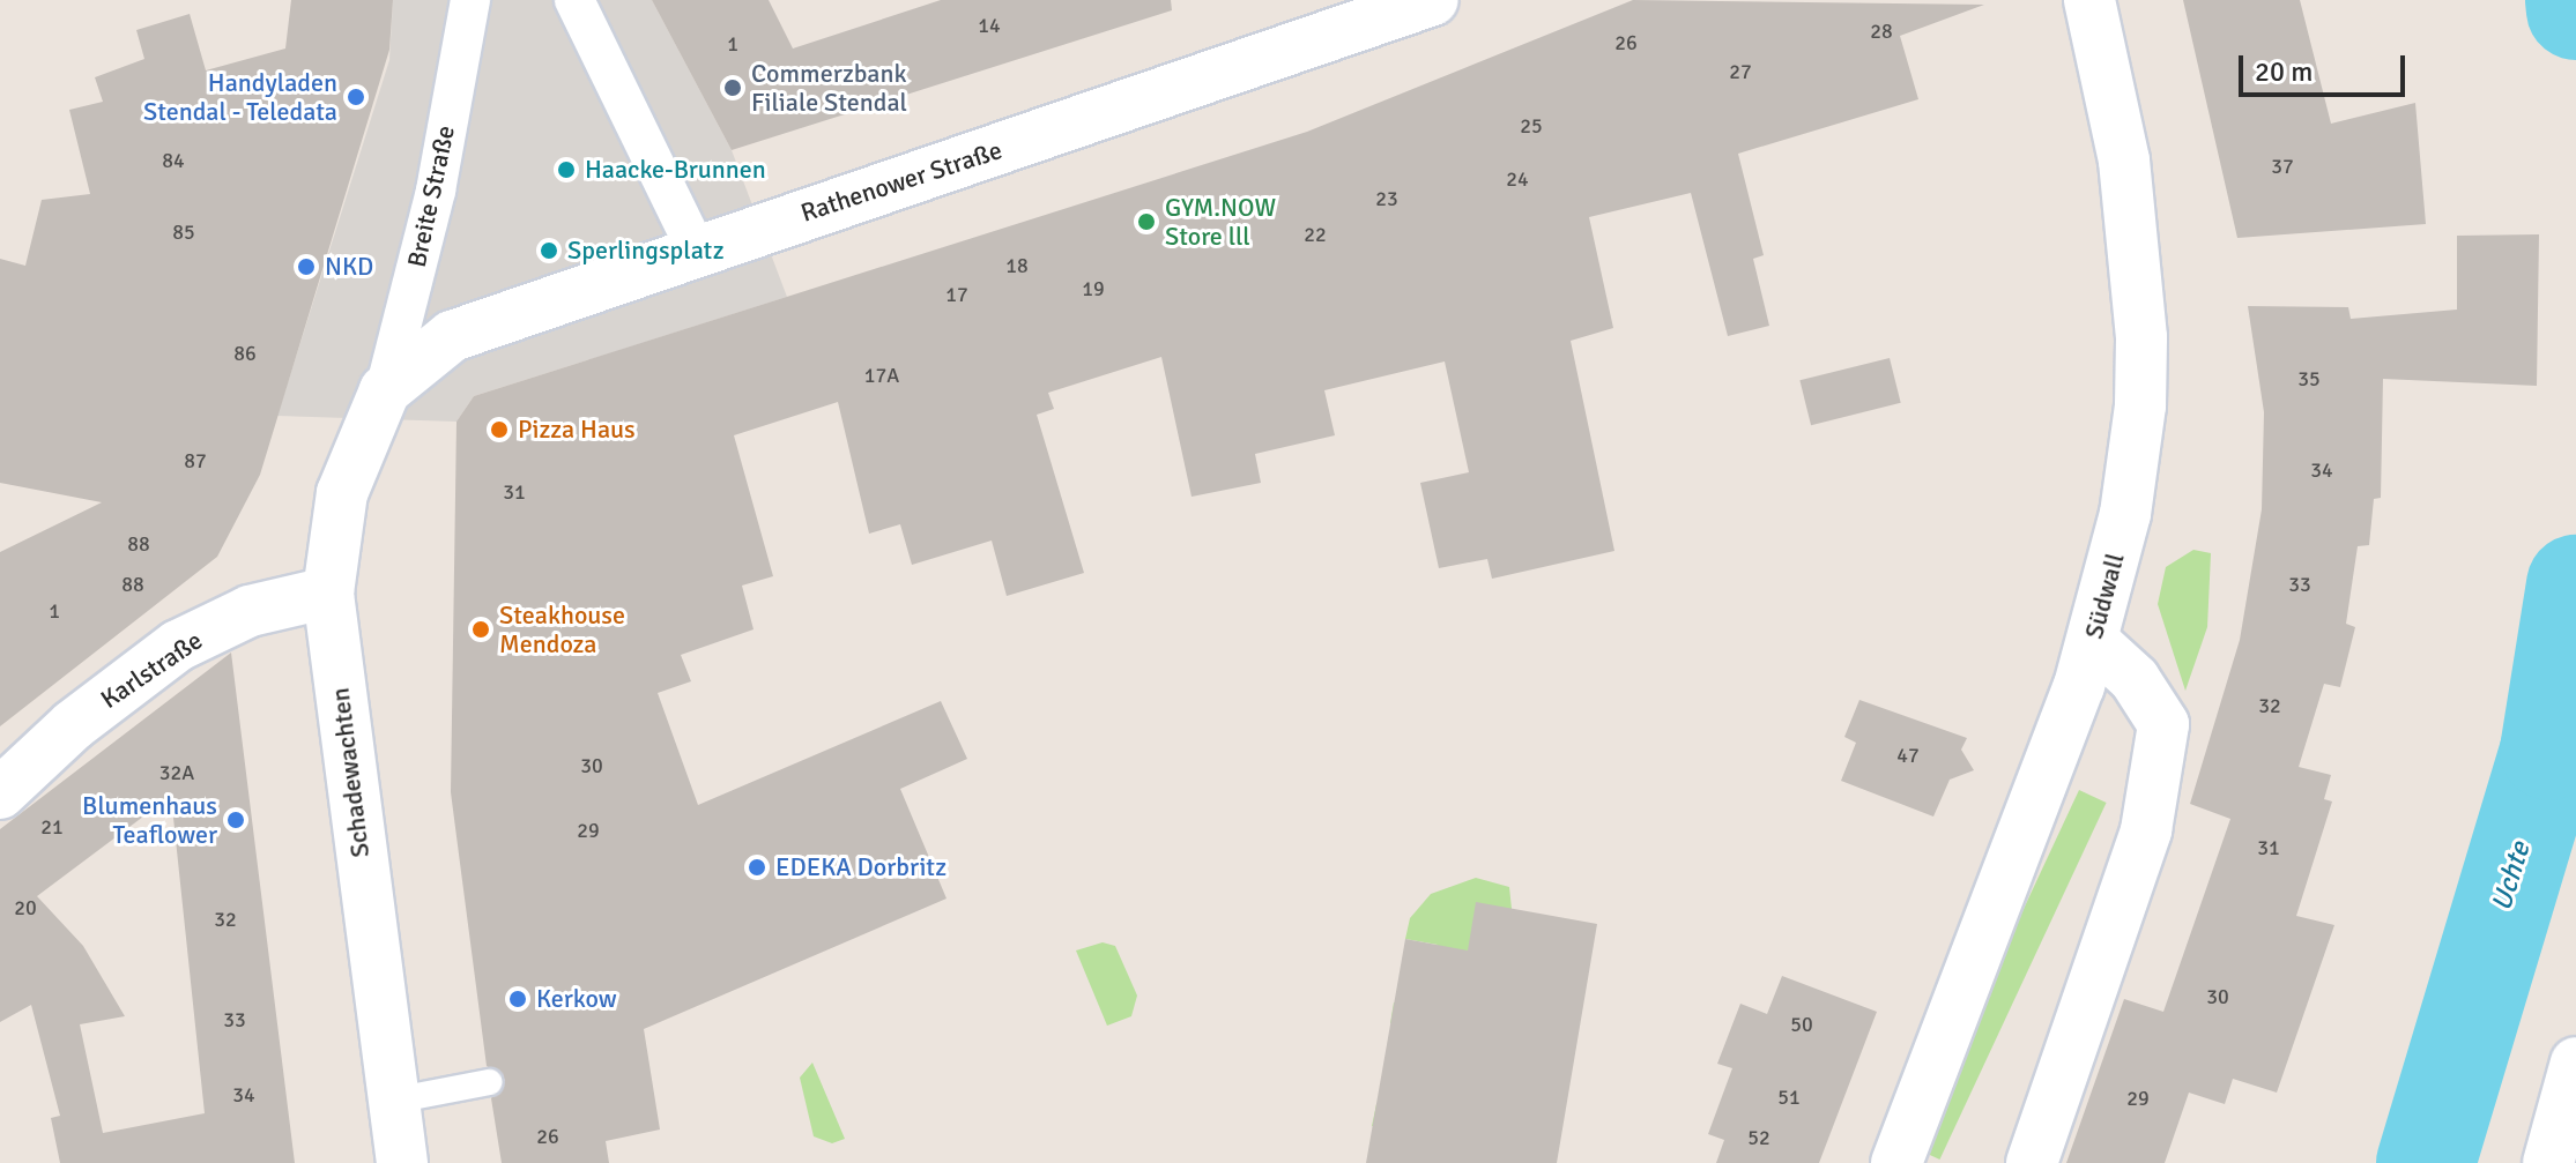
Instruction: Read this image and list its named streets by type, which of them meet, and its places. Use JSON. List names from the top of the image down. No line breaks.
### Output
{"streets":{"street":["Rathenower Straße","Breite Straße","Südwall","Karlstraße","Schadewachten"]},"crossings":[["Rathenower Straße","Breite Straße"],["Rathenower Straße","Schadewachten"],["Breite Straße","Schadewachten"],["Karlstraße","Schadewachten"]],"water":["Uchte"],"places":["Commerzbank Filiale Stendal","Handyladen Stendal - Teledata","Haacke-Brunnen","GYM.NOW Store lll","Sperlingsplatz","NKD","Pizza Haus","Steakhouse Mendoza","Blumenhaus Teaflower","EDEKA Dorbritz","Kerkow"],"house_numbers":["14","28","26","1","27","25","84","37","24","23","85","22","18","19","17","86","17A","35","87","34","31","88","88","33","1","32","47","30","32A","21","29","31","20","32","30","33","50","34","51","29","26","52"],"scale_bar":"20 m"}
